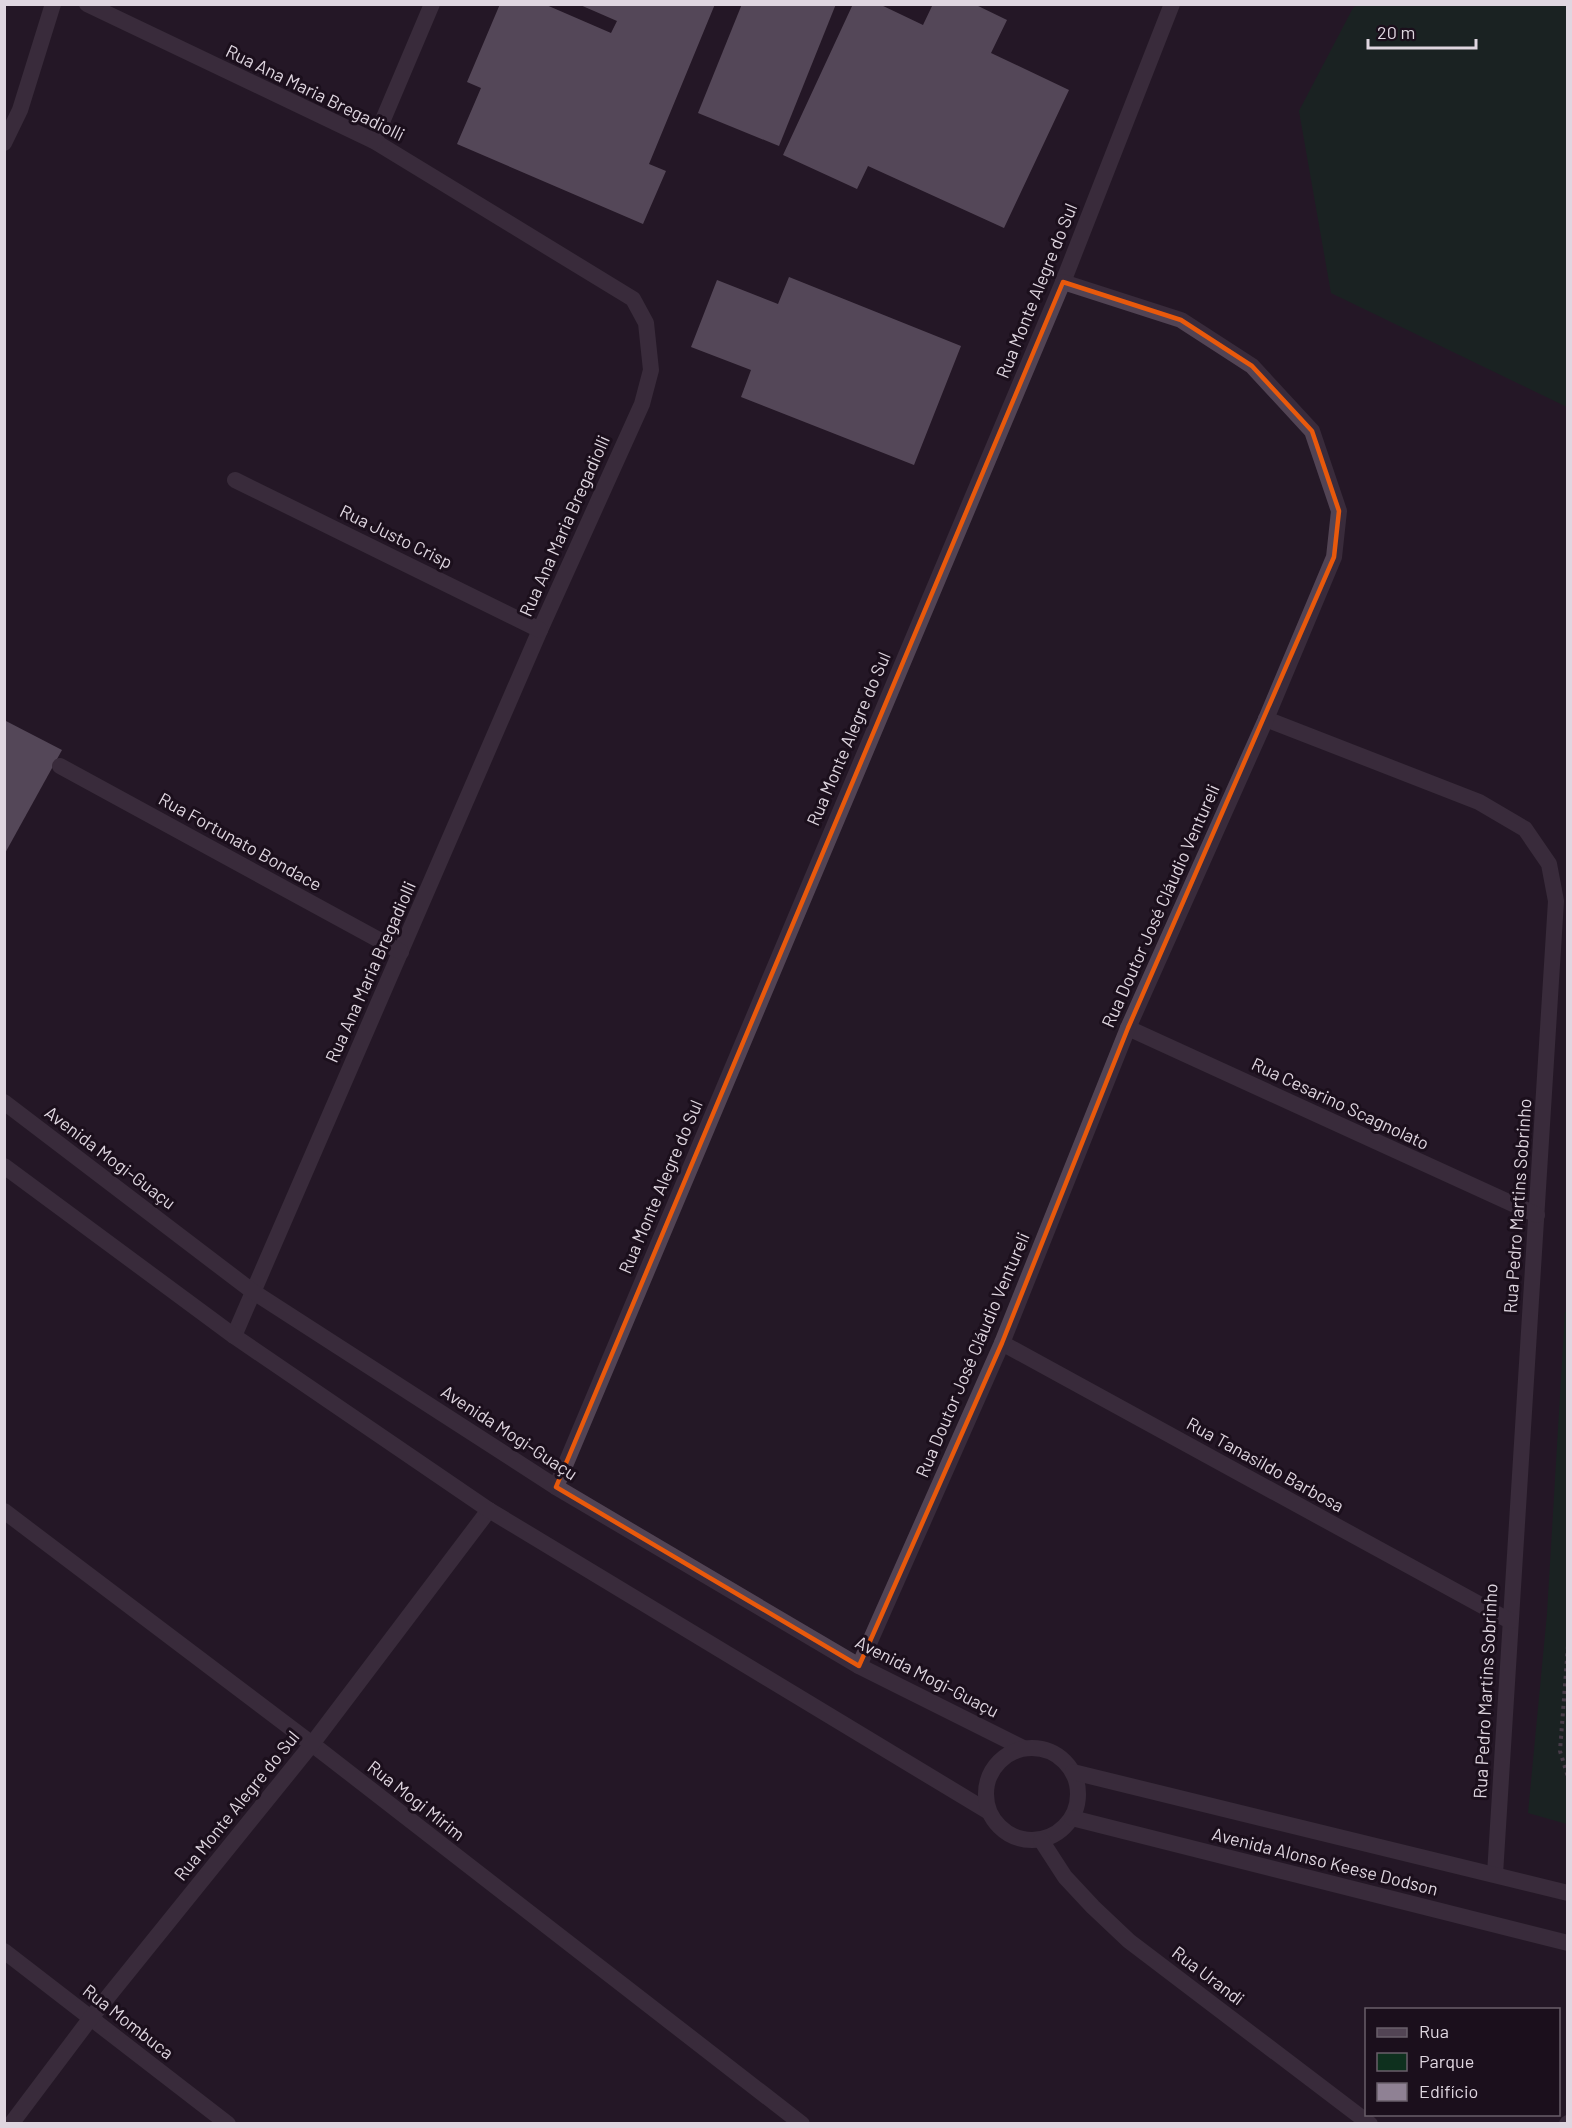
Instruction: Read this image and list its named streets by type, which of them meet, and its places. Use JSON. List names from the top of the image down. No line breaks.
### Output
{"streets":{"street":["Rua Ana Maria Bregadiolli","Rua Monte Alegre do Sul","Rua Justo Crisp","Rua Fortunato Bondace","Rua Doutor José Cláudio Ventureli","Rua Cesarino Scagnolato","Avenida Mogi-Guaçu","Rua Pedro Martins Sobrinho","Rua Tanasildo Barbosa","Rua Mogi Mirim","Avenida Alonso Keese Dodson","Rua Urandi","Rua Mombuca"]},"crossings":[["Rua Ana Maria Bregadiolli","Rua Justo Crisp"],["Rua Ana Maria Bregadiolli","Rua Fortunato Bondace"],["Rua Ana Maria Bregadiolli","Avenida Mogi-Guaçu"],["Rua Monte Alegre do Sul","Rua Doutor José Cláudio Ventureli"],["Rua Monte Alegre do Sul","Avenida Mogi-Guaçu"],["Rua Monte Alegre do Sul","Rua Mogi Mirim"],["Rua Monte Alegre do Sul","Rua Mombuca"],["Rua Doutor José Cláudio Ventureli","Rua Cesarino Scagnolato"],["Rua Doutor José Cláudio Ventureli","Avenida Mogi-Guaçu"],["Rua Doutor José Cláudio Ventureli","Rua Pedro Martins Sobrinho"],["Rua Doutor José Cláudio Ventureli","Rua Tanasildo Barbosa"],["Rua Cesarino Scagnolato","Rua Pedro Martins Sobrinho"],["Avenida Mogi-Guaçu","Avenida Alonso Keese Dodson"],["Avenida Mogi-Guaçu","Rua Urandi"],["Rua Pedro Martins Sobrinho","Rua Tanasildo Barbosa"],["Rua Pedro Martins Sobrinho","Avenida Alonso Keese Dodson"],["Avenida Alonso Keese Dodson","Rua Urandi"]],"legend":["Rua","Parque","Edifício"],"scale_bar":"20 m"}
